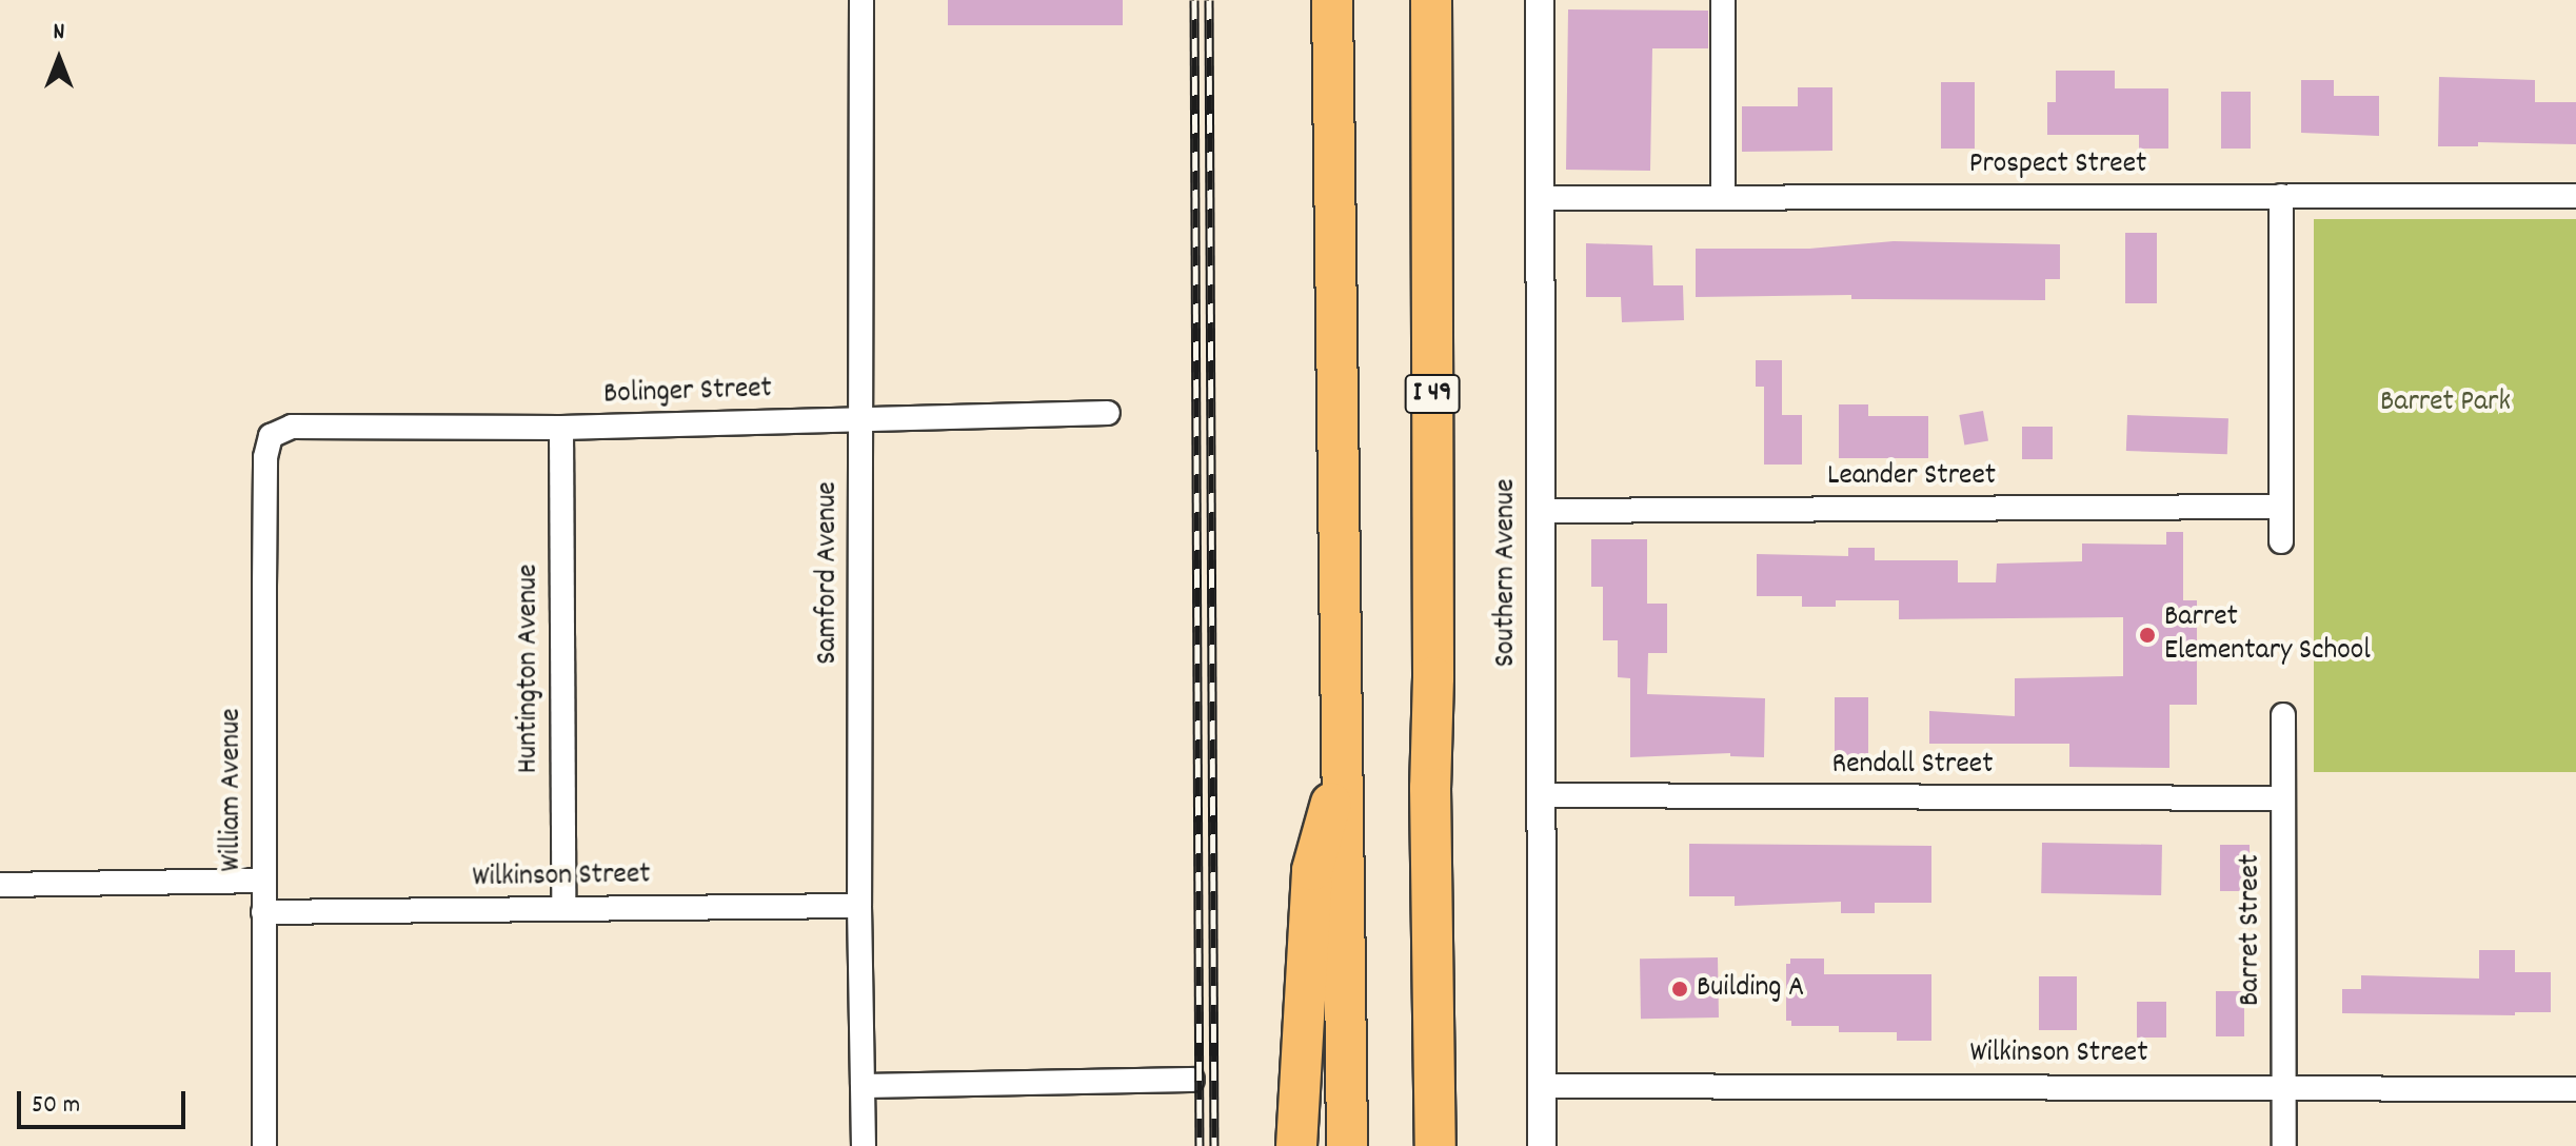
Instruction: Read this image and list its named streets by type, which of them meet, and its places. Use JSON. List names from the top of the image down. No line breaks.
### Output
{"streets":{"highway":["I 49"],"street":["Prospect Street","Bolinger Street","Leander Street","Samford Avenue","Southern Avenue","Huntington Avenue","Rendall Street","William Avenue","Wilkinson Street","Barret Street"]},"crossings":[["Prospect Street","Southern Avenue"],["Bolinger Street","Samford Avenue"],["Bolinger Street","Huntington Avenue"],["Bolinger Street","William Avenue"],["Leander Street","Southern Avenue"],["Samford Avenue","Wilkinson Street"],["Southern Avenue","Rendall Street"],["Southern Avenue","Wilkinson Street"],["Huntington Avenue","Wilkinson Street"],["Rendall Street","Barret Street"],["William Avenue","Wilkinson Street"],["Wilkinson Street","Barret Street"]],"parks":["Barret Park"],"places":["Barret Elementary School","Building A"],"scale_bar":"50 m","north":"top"}
